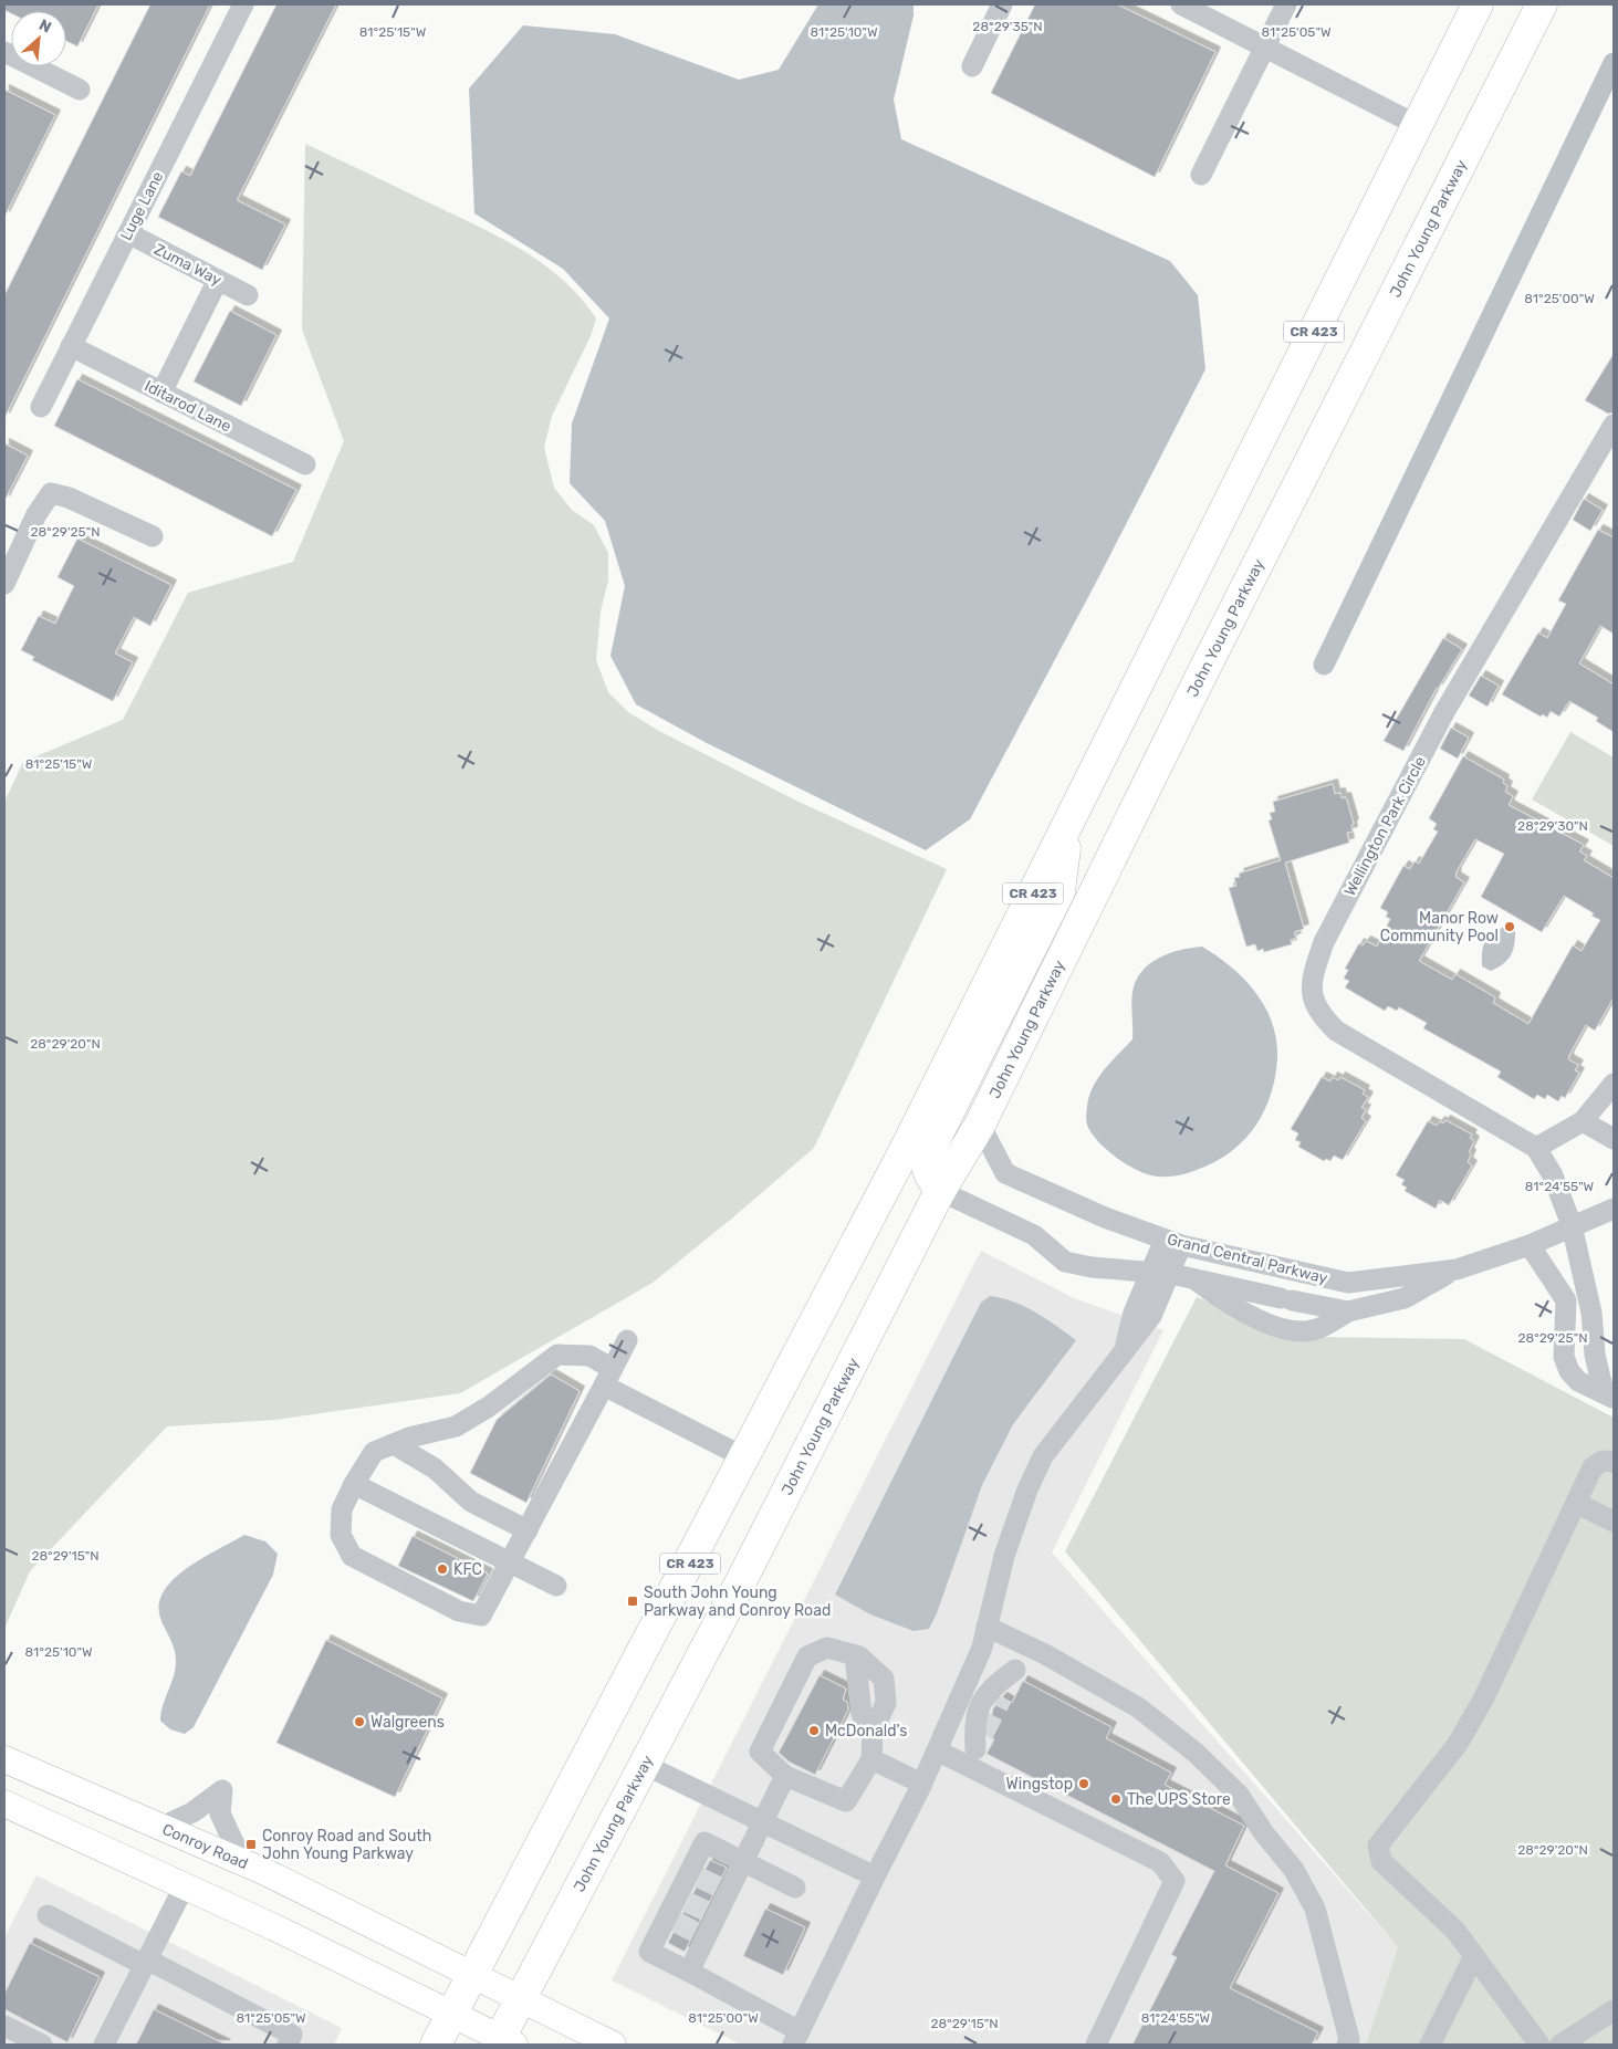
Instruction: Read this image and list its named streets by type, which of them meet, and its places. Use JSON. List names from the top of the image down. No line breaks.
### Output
{"streets":{"highway":["John Young Parkway","CR 423"],"main road":["Conroy Road"],"street":["Luge Lane","Zuma Way","Iditarod Lane","Wellington Park Circle","Grand Central Parkway"]},"crossings":[["Luge Lane","Zuma Way"],["Luge Lane","Iditarod Lane"],["John Young Parkway","Grand Central Parkway"],["John Young Parkway","Conroy Road"],["CR 423","Conroy Road"],["Wellington Park Circle","Grand Central Parkway"]],"places":{"other":["Manor Row Community Pool","KFC","Walgreens","McDonald's","Wingstop","The UPS Store"],"transit":["South John Young Parkway and Conroy Road","Conroy Road and South John Young Parkway"]},"north":"top right","coordinates":["28°29'35\"N","81°25'15\"W","81°25'10\"W","81°25'05\"W","81°25'00\"W","28°29'25\"N","28°29'30\"N","28°29'20\"N","81°24'55\"W","28°29'15\"N"]}
